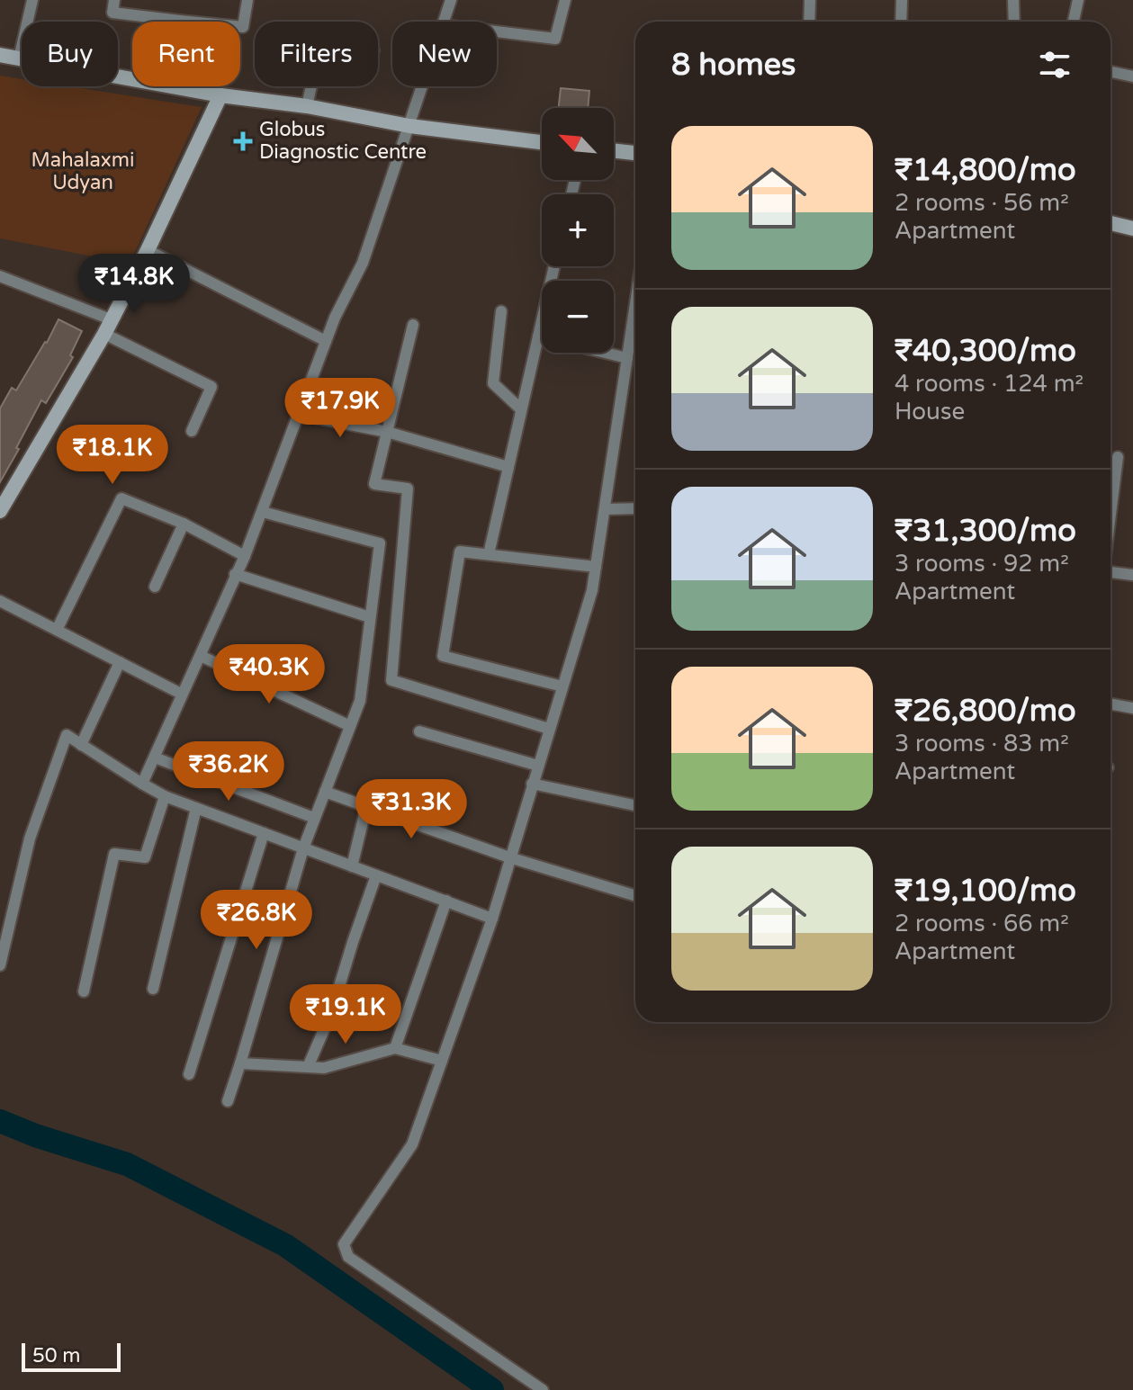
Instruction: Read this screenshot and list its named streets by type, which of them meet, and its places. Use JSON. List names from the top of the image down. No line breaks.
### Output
{"parks":["Mahalaxmi Udyan"],"places":{"health":["Globus Diagnostic Centre"]},"scale_bar":"50 m","north":"top left","page":{"chip":["Buy","Rent","Filters","New"],"heading":"8 homes","map_buttons":["+","−"],"list":[{"name":"₹14,800/mo","note":"2 rooms · 56 m² · Apartment"},{"name":"₹40,300/mo","note":"4 rooms · 124 m² · House"},{"name":"₹31,300/mo","note":"3 rooms · 92 m² · Apartment"},{"name":"₹26,800/mo","note":"3 rooms · 83 m² · Apartment"},{"name":"₹19,100/mo","note":"2 rooms · 66 m² · Apartment"}],"price":["₹14.8K","₹17.9K","₹18.1K","₹40.3K","₹36.2K","₹31.3K","₹26.8K","₹19.1K"],"scale":"50 m"}}
